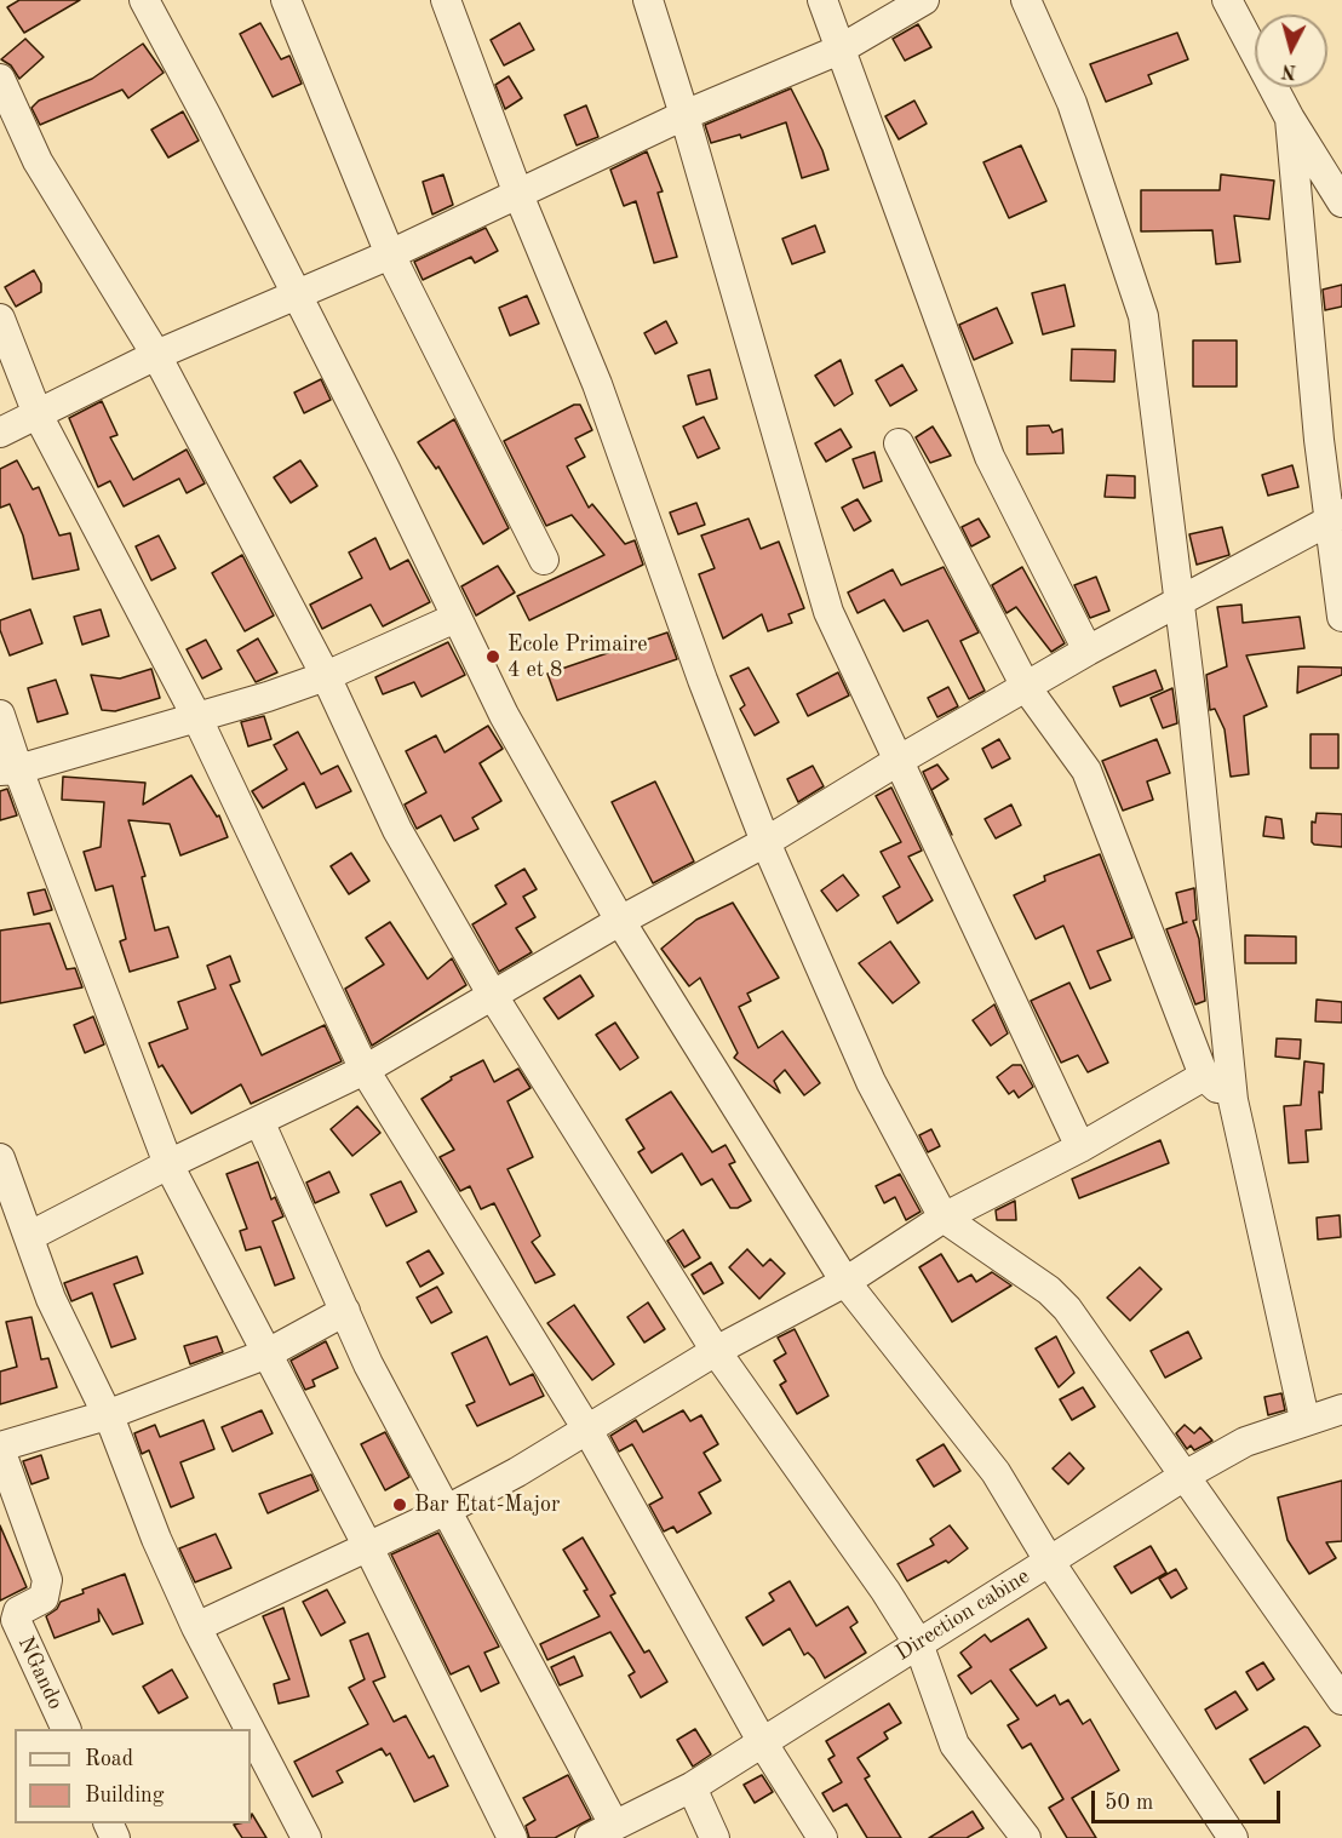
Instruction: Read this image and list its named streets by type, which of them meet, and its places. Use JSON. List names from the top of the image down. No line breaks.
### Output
{"streets":{"street":["Direction cabine","NGando"]},"places":["Ecole Primaire 4 et 8","Bar Etat-Major"],"legend":["Road","Building"],"scale_bar":"50 m","north":"bottom"}
